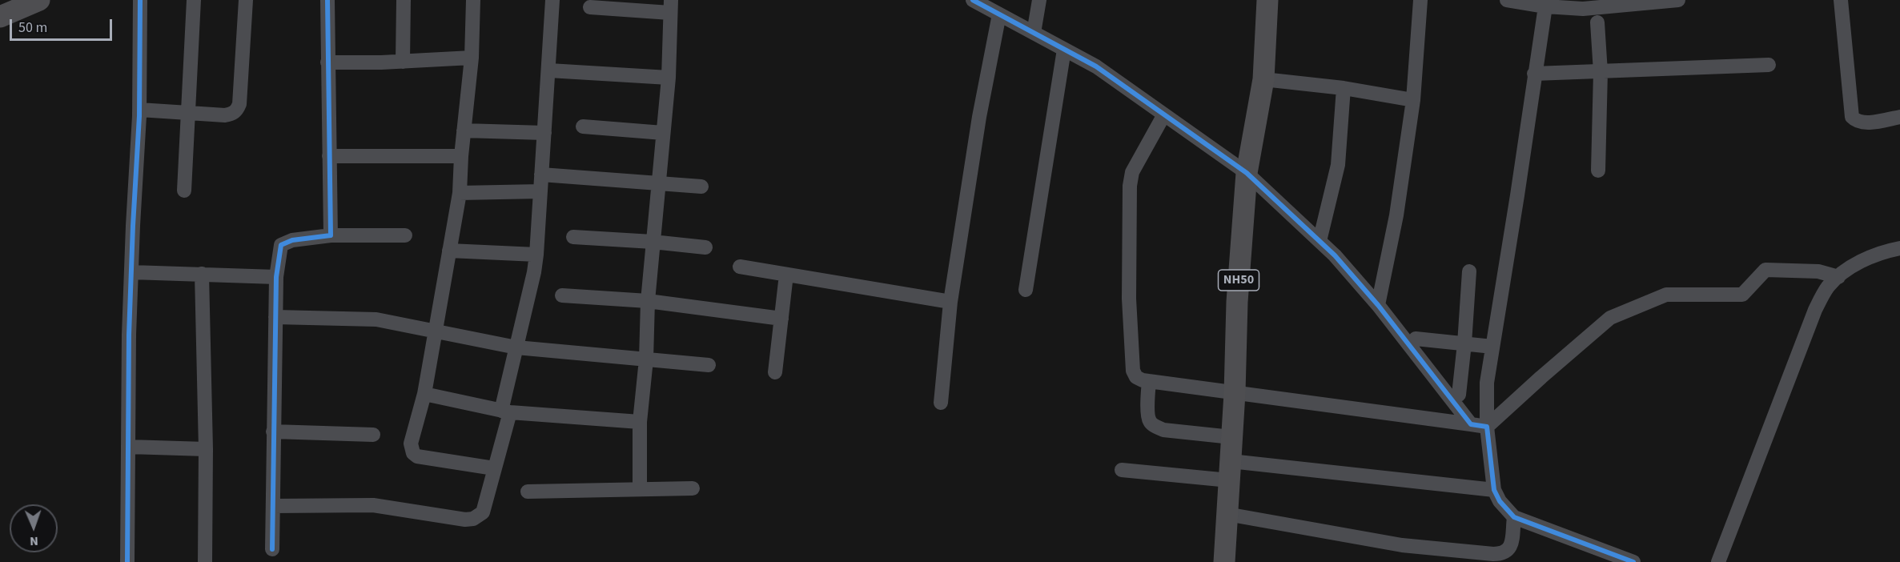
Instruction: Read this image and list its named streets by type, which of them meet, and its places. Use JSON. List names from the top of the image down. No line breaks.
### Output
{"streets":{"highway":["NH50"]},"scale_bar":"50 m","north":"bottom"}
